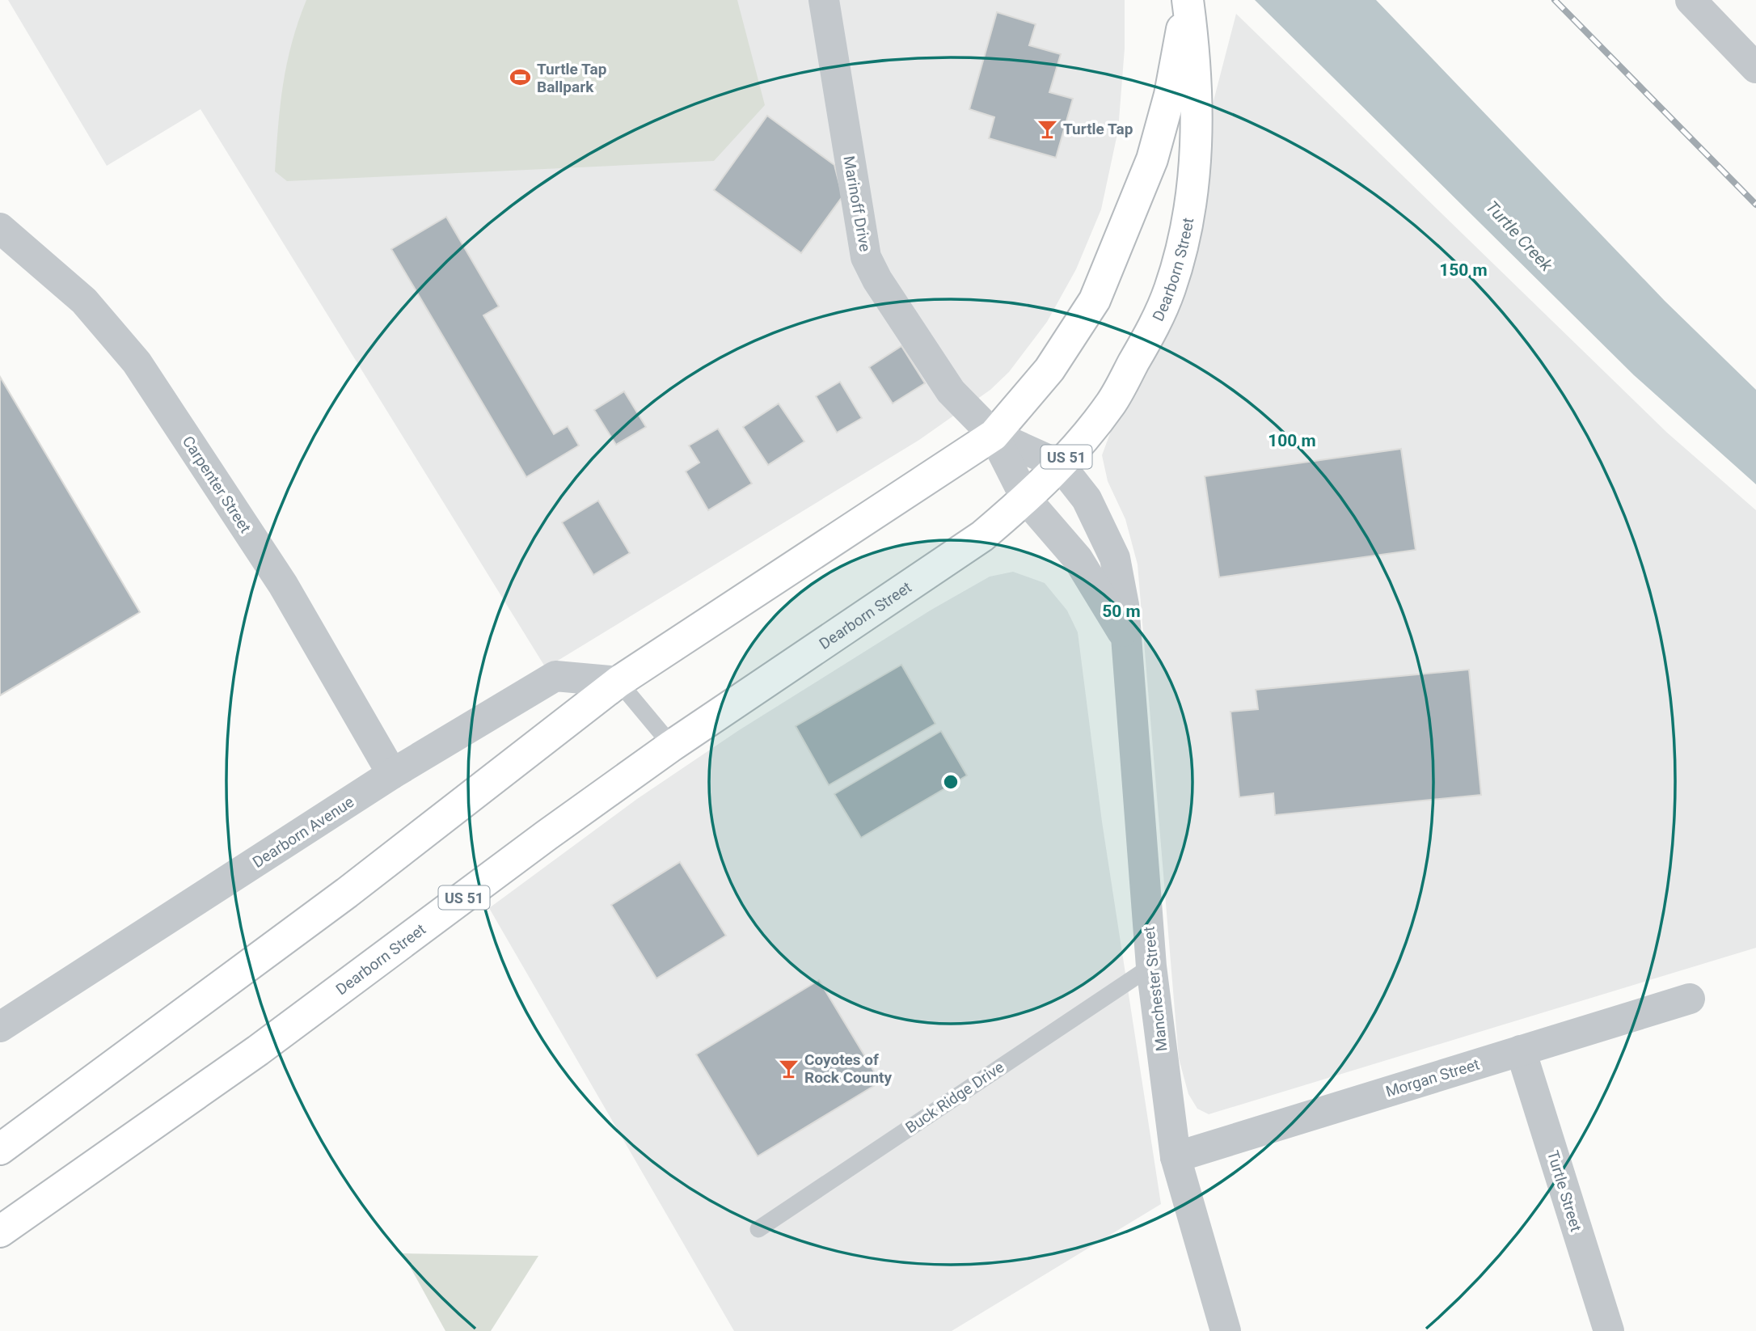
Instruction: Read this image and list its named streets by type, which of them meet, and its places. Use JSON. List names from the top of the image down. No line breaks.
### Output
{"streets":{"main road":["Dearborn Street","US 51"],"street":["Marinoff Drive","Carpenter Street","Dearborn Avenue","Manchester Street","Morgan Street","Turtle Street"],"lane":["Buck Ridge Drive"]},"crossings":[["Marinoff Drive","Dearborn Street"],["Marinoff Drive","Manchester Street"],["Dearborn Street","Dearborn Avenue"],["Dearborn Street","Manchester Street"],["Carpenter Street","Dearborn Avenue"],["Manchester Street","Morgan Street"],["Manchester Street","Buck Ridge Drive"],["Morgan Street","Turtle Street"]],"water":["Turtle Creek"],"places":{"sports":["Turtle Tap Ballpark"],"bar":["Turtle Tap","Coyotes of Rock County"]},"rings":["150 m","100 m","50 m"]}
